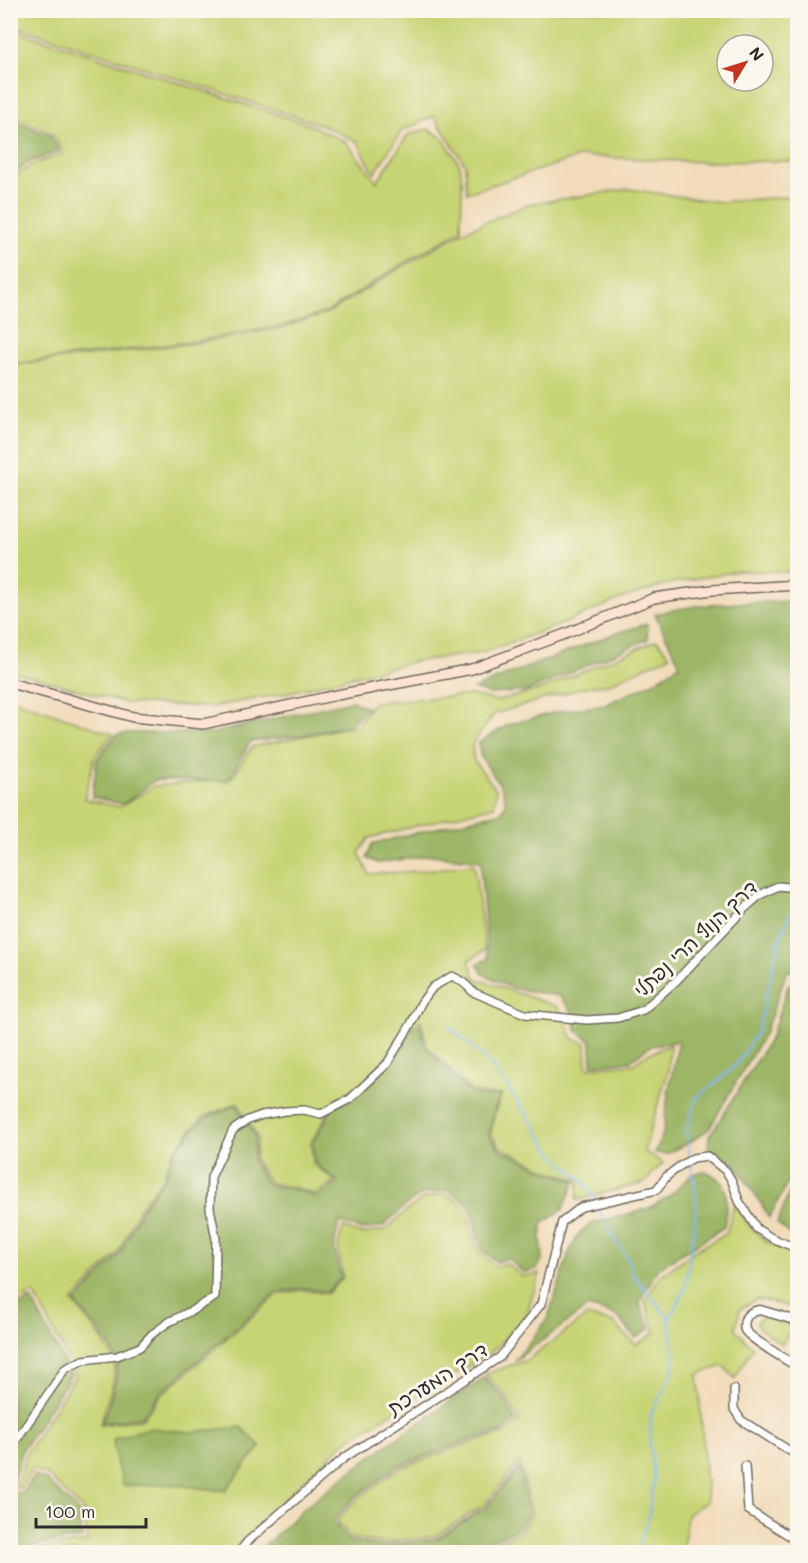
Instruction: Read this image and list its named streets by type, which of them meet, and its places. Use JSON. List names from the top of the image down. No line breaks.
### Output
{"streets":{"street":["דרך הנוף הרי נפתלי","דרך המערכת"]},"scale_bar":"100 m","north":"top right"}
